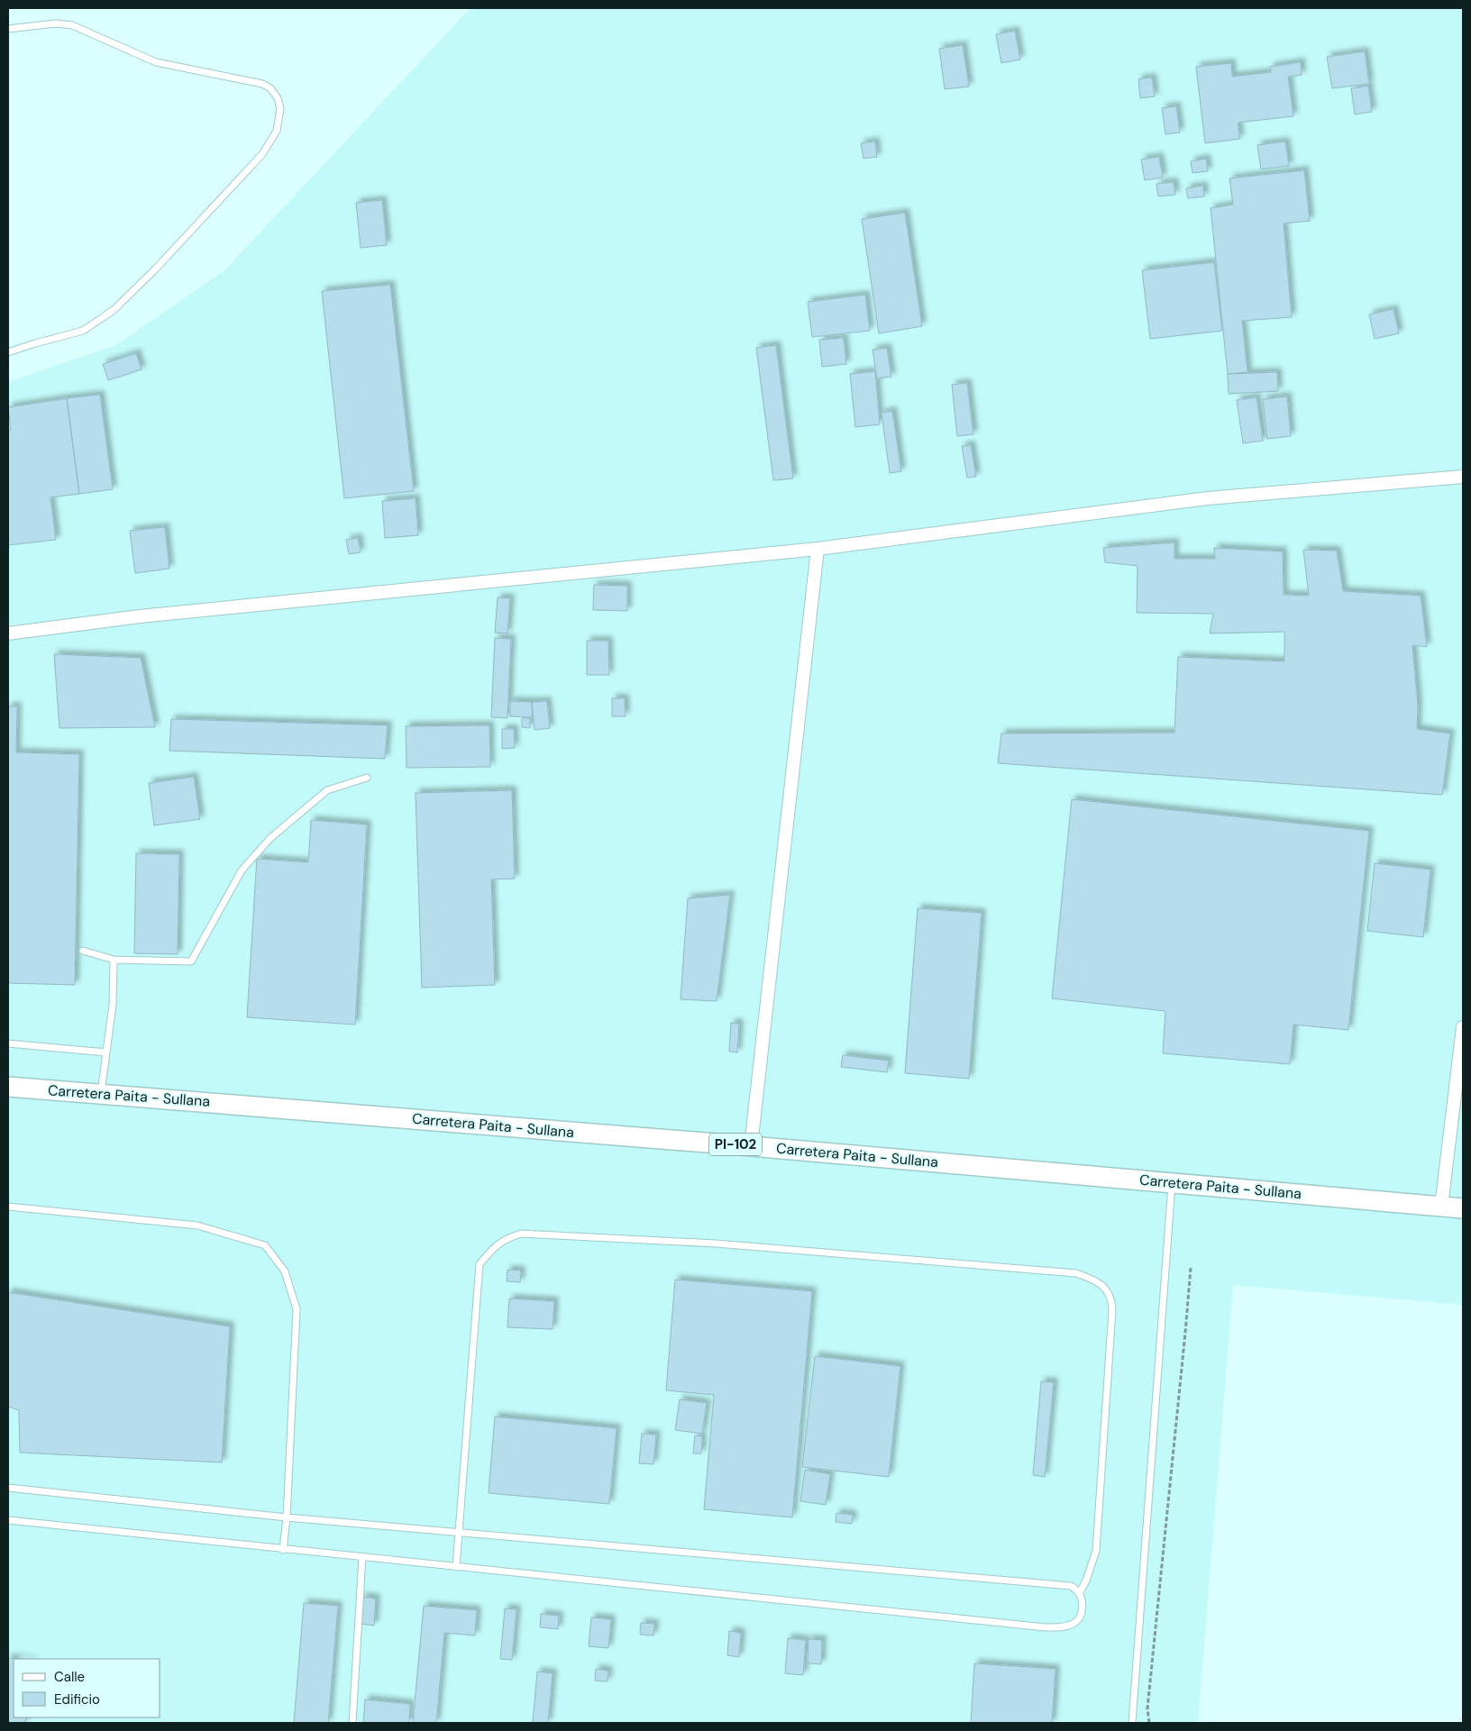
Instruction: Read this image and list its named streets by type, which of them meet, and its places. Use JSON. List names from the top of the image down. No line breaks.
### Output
{"streets":{"main road":["Carretera Paita - Sullana","PI-102"]},"legend":["Calle","Edificio"]}
